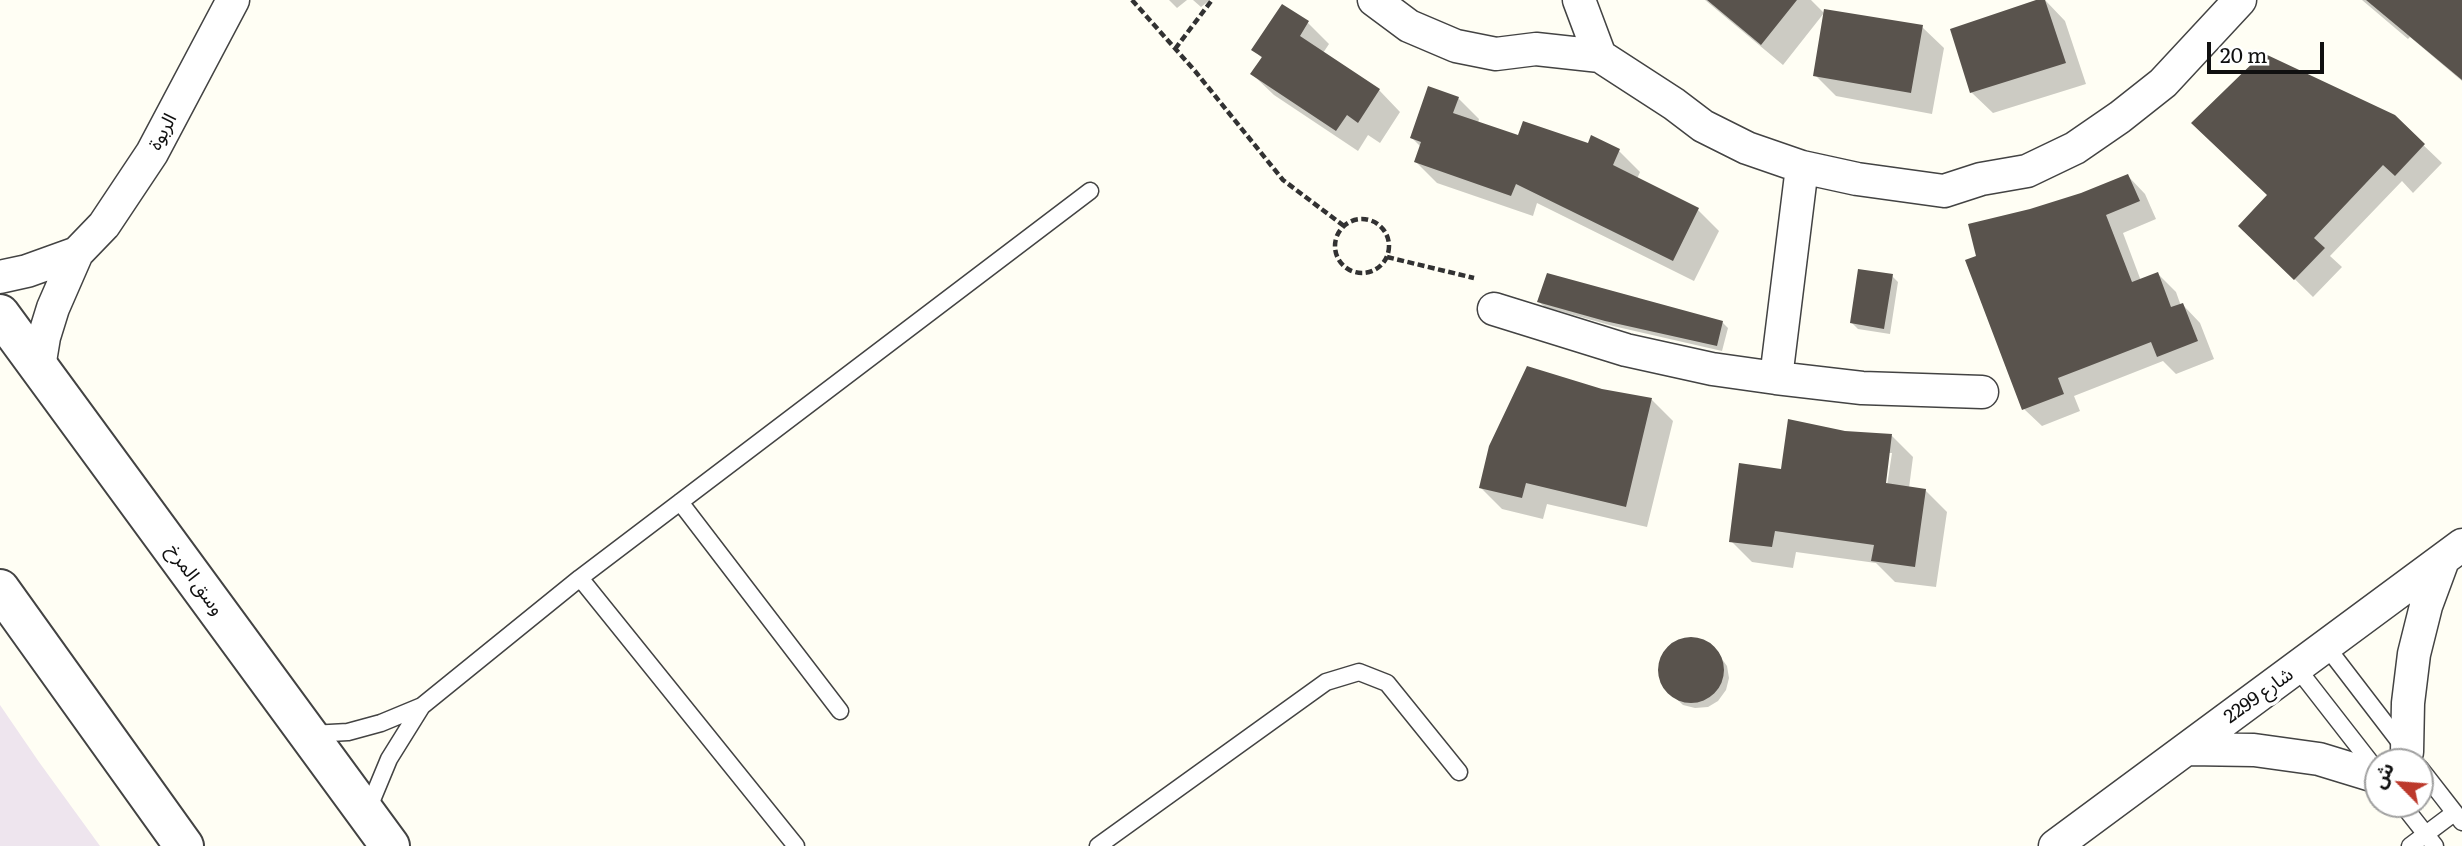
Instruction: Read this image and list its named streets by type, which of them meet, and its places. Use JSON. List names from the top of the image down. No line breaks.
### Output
{"streets":{"street":["الربوة","وسق المرخ","شارع 2299"]},"crossings":[["الربوة","وسق المرخ"]],"scale_bar":"20 m","north":"top left"}
